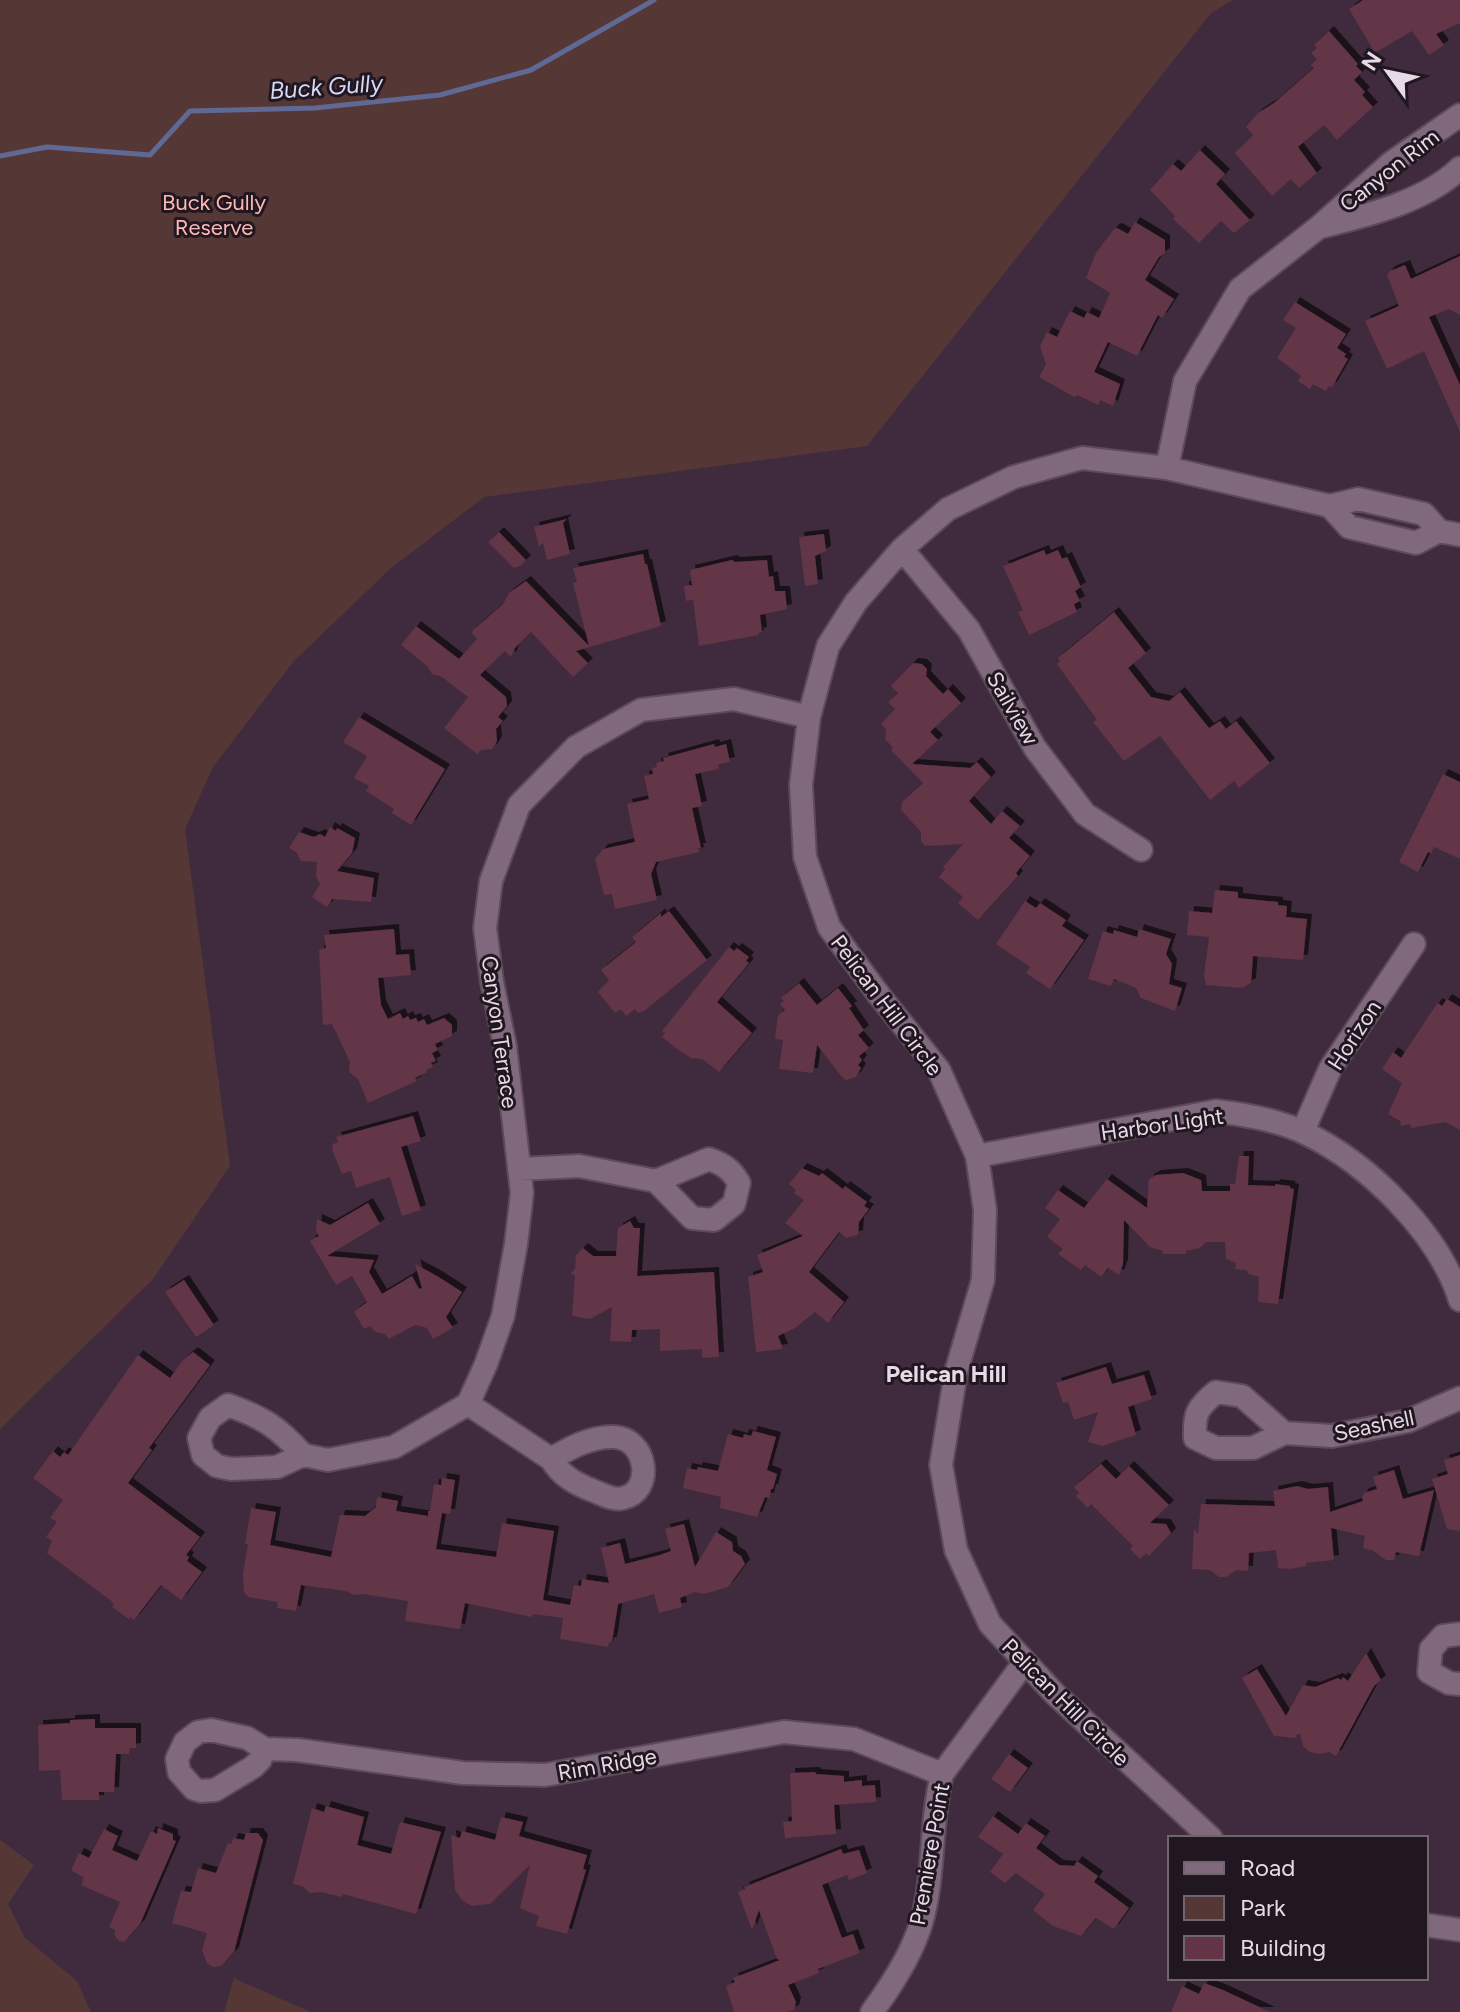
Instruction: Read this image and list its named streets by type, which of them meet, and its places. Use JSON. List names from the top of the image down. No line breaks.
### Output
{"streets":{"street":["Canyon Rim","Sailview","Pelican Hill Circle","Canyon Terrace","Horizon","Harbor Light","Seashell","Rim Ridge","Premiere Point"]},"crossings":[["Canyon Rim","Pelican Hill Circle"],["Sailview","Pelican Hill Circle"],["Pelican Hill Circle","Canyon Terrace"],["Pelican Hill Circle","Harbor Light"],["Pelican Hill Circle","Premiere Point"],["Horizon","Harbor Light"],["Rim Ridge","Premiere Point"]],"districts":["Pelican Hill"],"water":["Buck Gully"],"parks":["Buck Gully Reserve"],"legend":["Road","Park","Building"],"north":"top left"}
